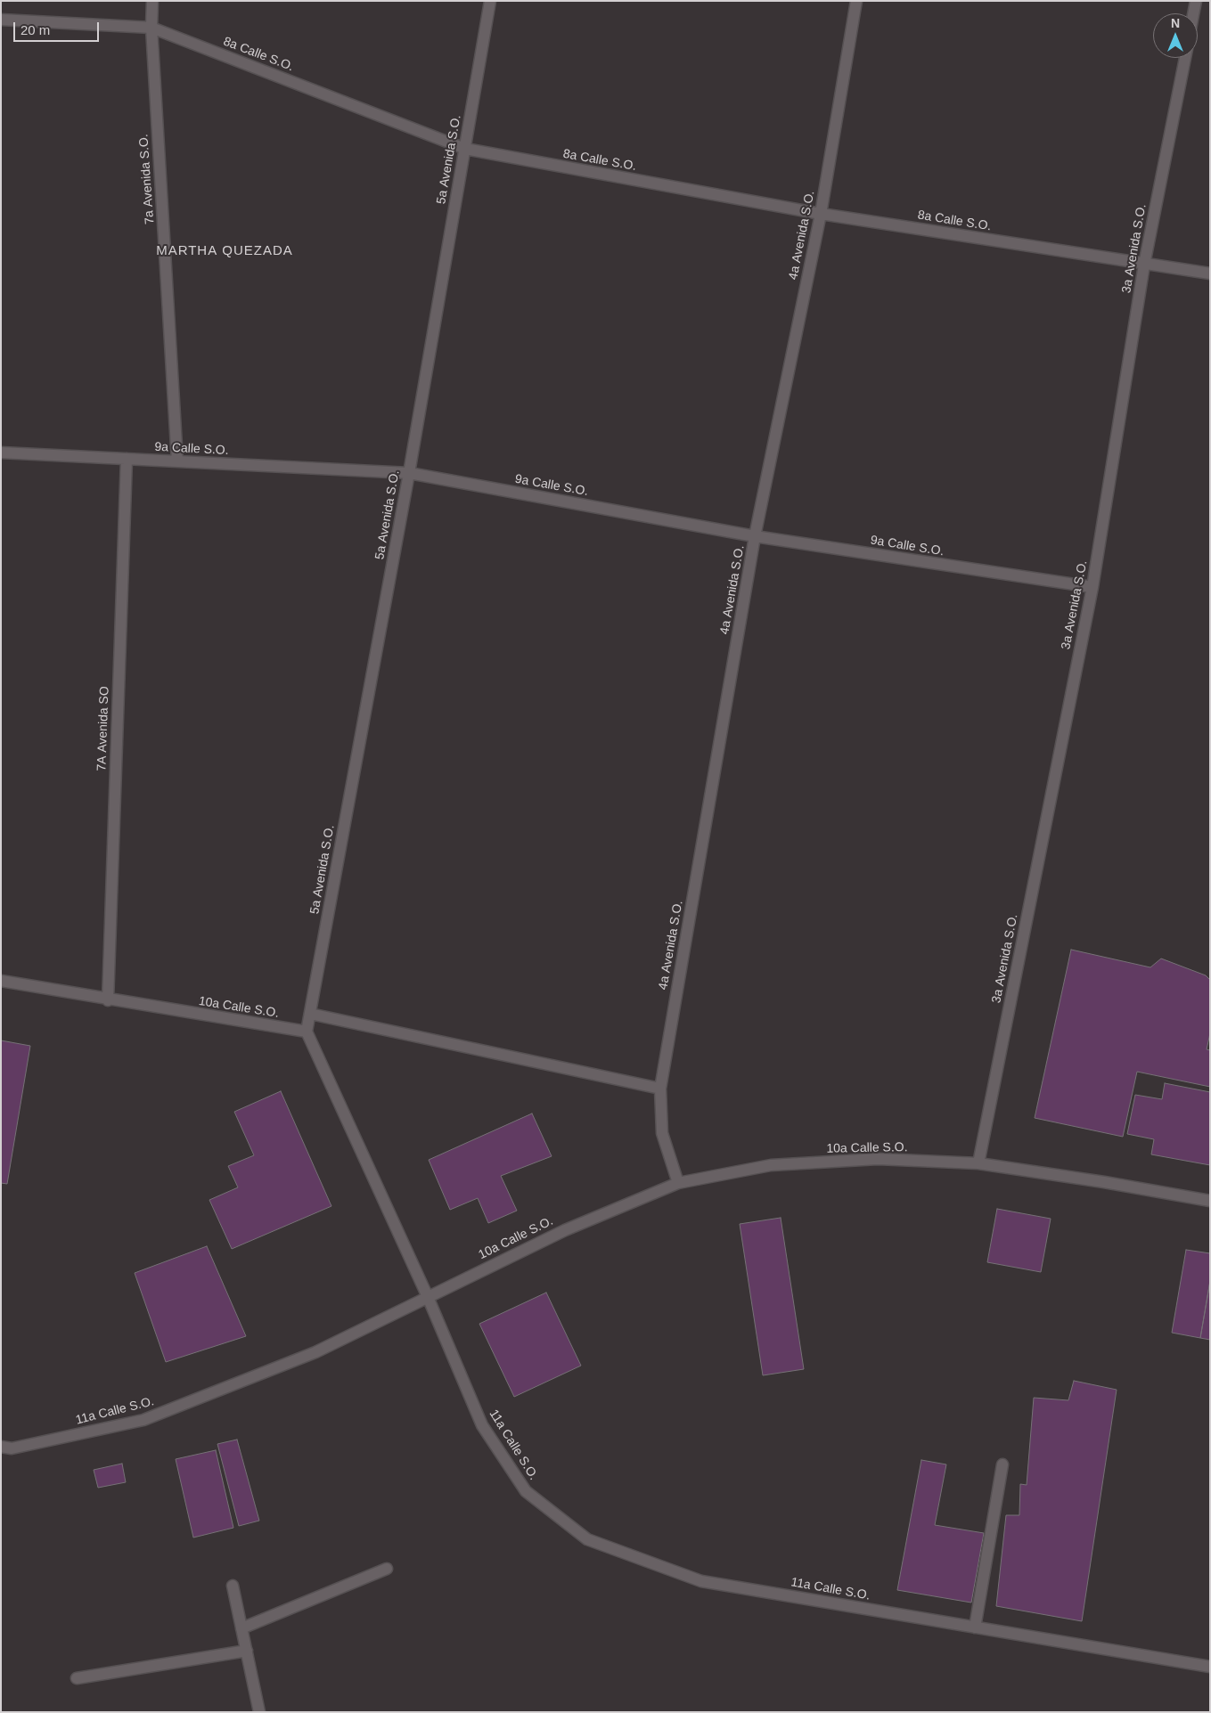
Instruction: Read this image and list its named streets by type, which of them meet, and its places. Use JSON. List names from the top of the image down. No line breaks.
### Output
{"streets":{"street":["8a Calle S.O.","5a Avenida S.O.","7a Avenida S.O.","4a Avenida S.O.","3a Avenida S.O.","9a Calle S.O.","7A Avenida SO","10a Calle S.O.","11a Calle S.O."]},"crossings":[["8a Calle S.O.","5a Avenida S.O."],["8a Calle S.O.","7a Avenida S.O."],["8a Calle S.O.","4a Avenida S.O."],["8a Calle S.O.","3a Avenida S.O."],["5a Avenida S.O.","9a Calle S.O."],["5a Avenida S.O.","10a Calle S.O."],["7a Avenida S.O.","9a Calle S.O."],["4a Avenida S.O.","9a Calle S.O."],["4a Avenida S.O.","10a Calle S.O."],["3a Avenida S.O.","9a Calle S.O."],["3a Avenida S.O.","10a Calle S.O."],["9a Calle S.O.","7A Avenida SO"],["7A Avenida SO","10a Calle S.O."],["10a Calle S.O.","11a Calle S.O."]],"districts":["MARTHA QUEZADA"],"scale_bar":"20 m","north":"top"}
